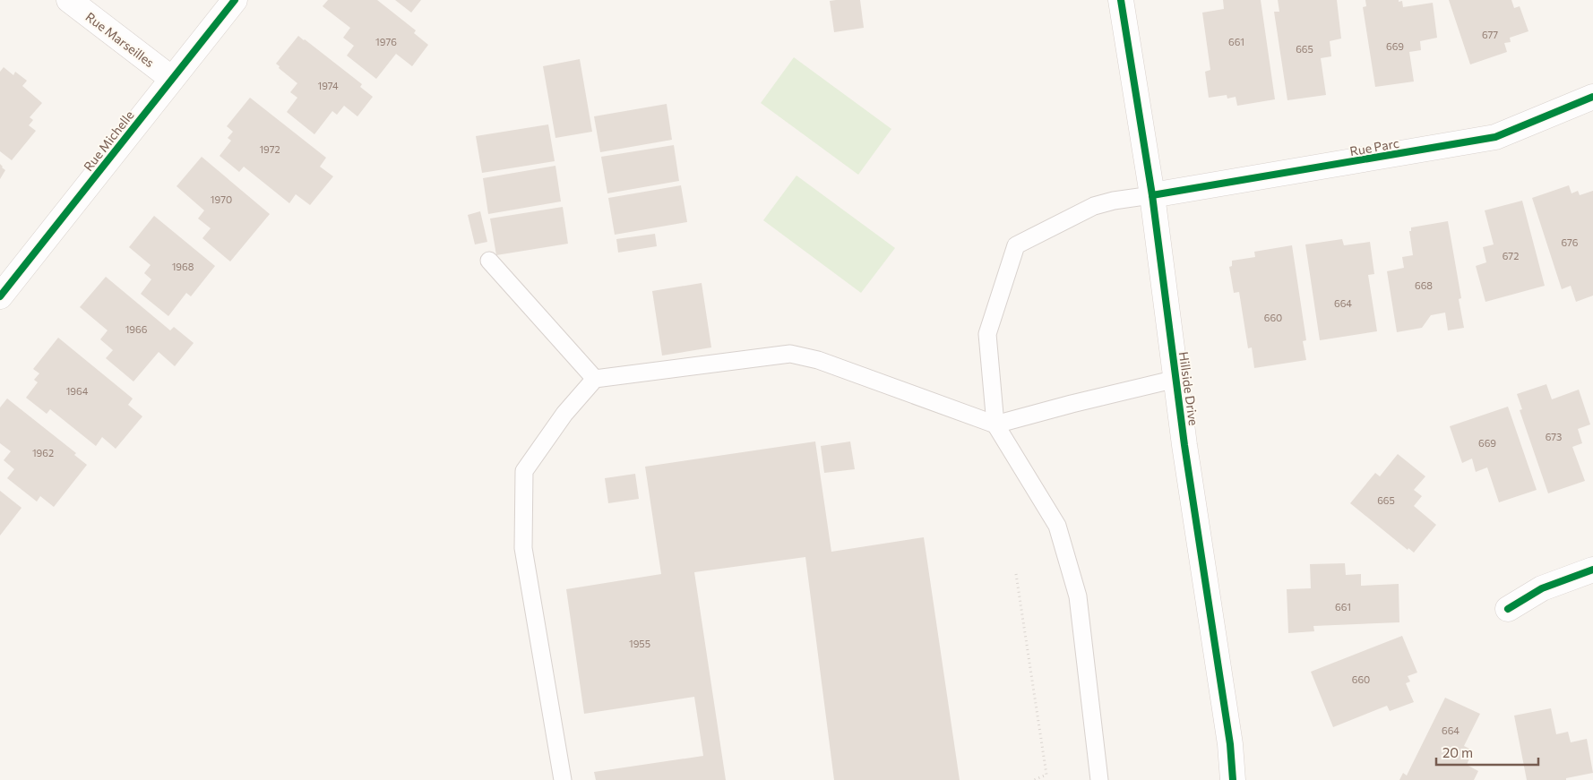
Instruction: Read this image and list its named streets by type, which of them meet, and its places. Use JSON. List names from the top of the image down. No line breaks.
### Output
{"streets":{"street":["Rue Marseilles","Rue Michelle","Rue Parc","Hillside Drive"]},"crossings":[["Rue Marseilles","Rue Michelle"],["Rue Parc","Hillside Drive"]],"house_numbers":["677","1976","661","669","665","1974","1972","1970","676","672","1968","668","664","660","1966","1964","673","669","1962","665","661","1955","660","664"],"scale_bar":"20 m"}
